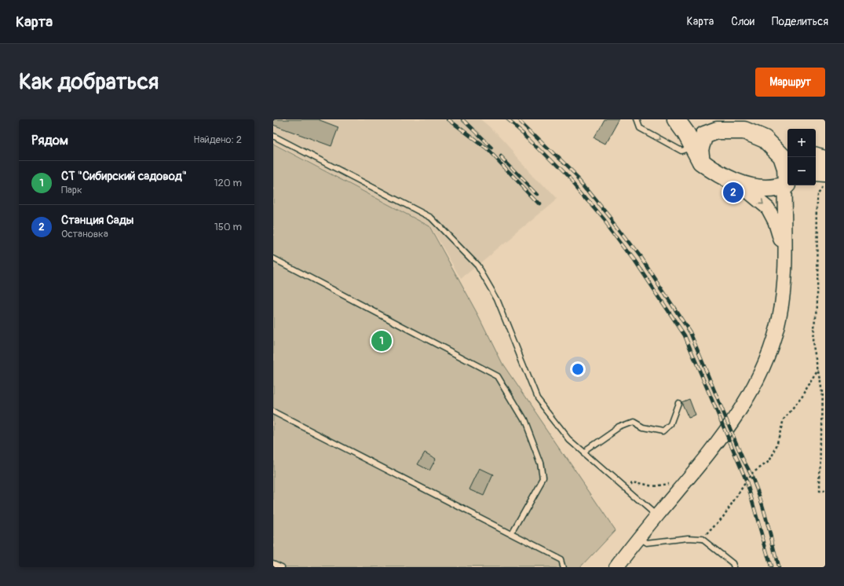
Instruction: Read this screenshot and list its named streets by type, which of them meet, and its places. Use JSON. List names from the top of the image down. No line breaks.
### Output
{"page":{"header":"Карта","nav":["Карта","Слои","Поделиться"],"buttons":"Маршрут","title":"Как добраться","heading":["Рядом","Найдено: 2"],"map_buttons":["+","−"],"list":[{"mark":"1","name":"СТ \"Сибирский садовод\"","note":"Парк","value":"120 m"},{"mark":"2","name":"Станция Сады","note":"Остановка","value":"150 m"}],"pins":["2","1"]}}
